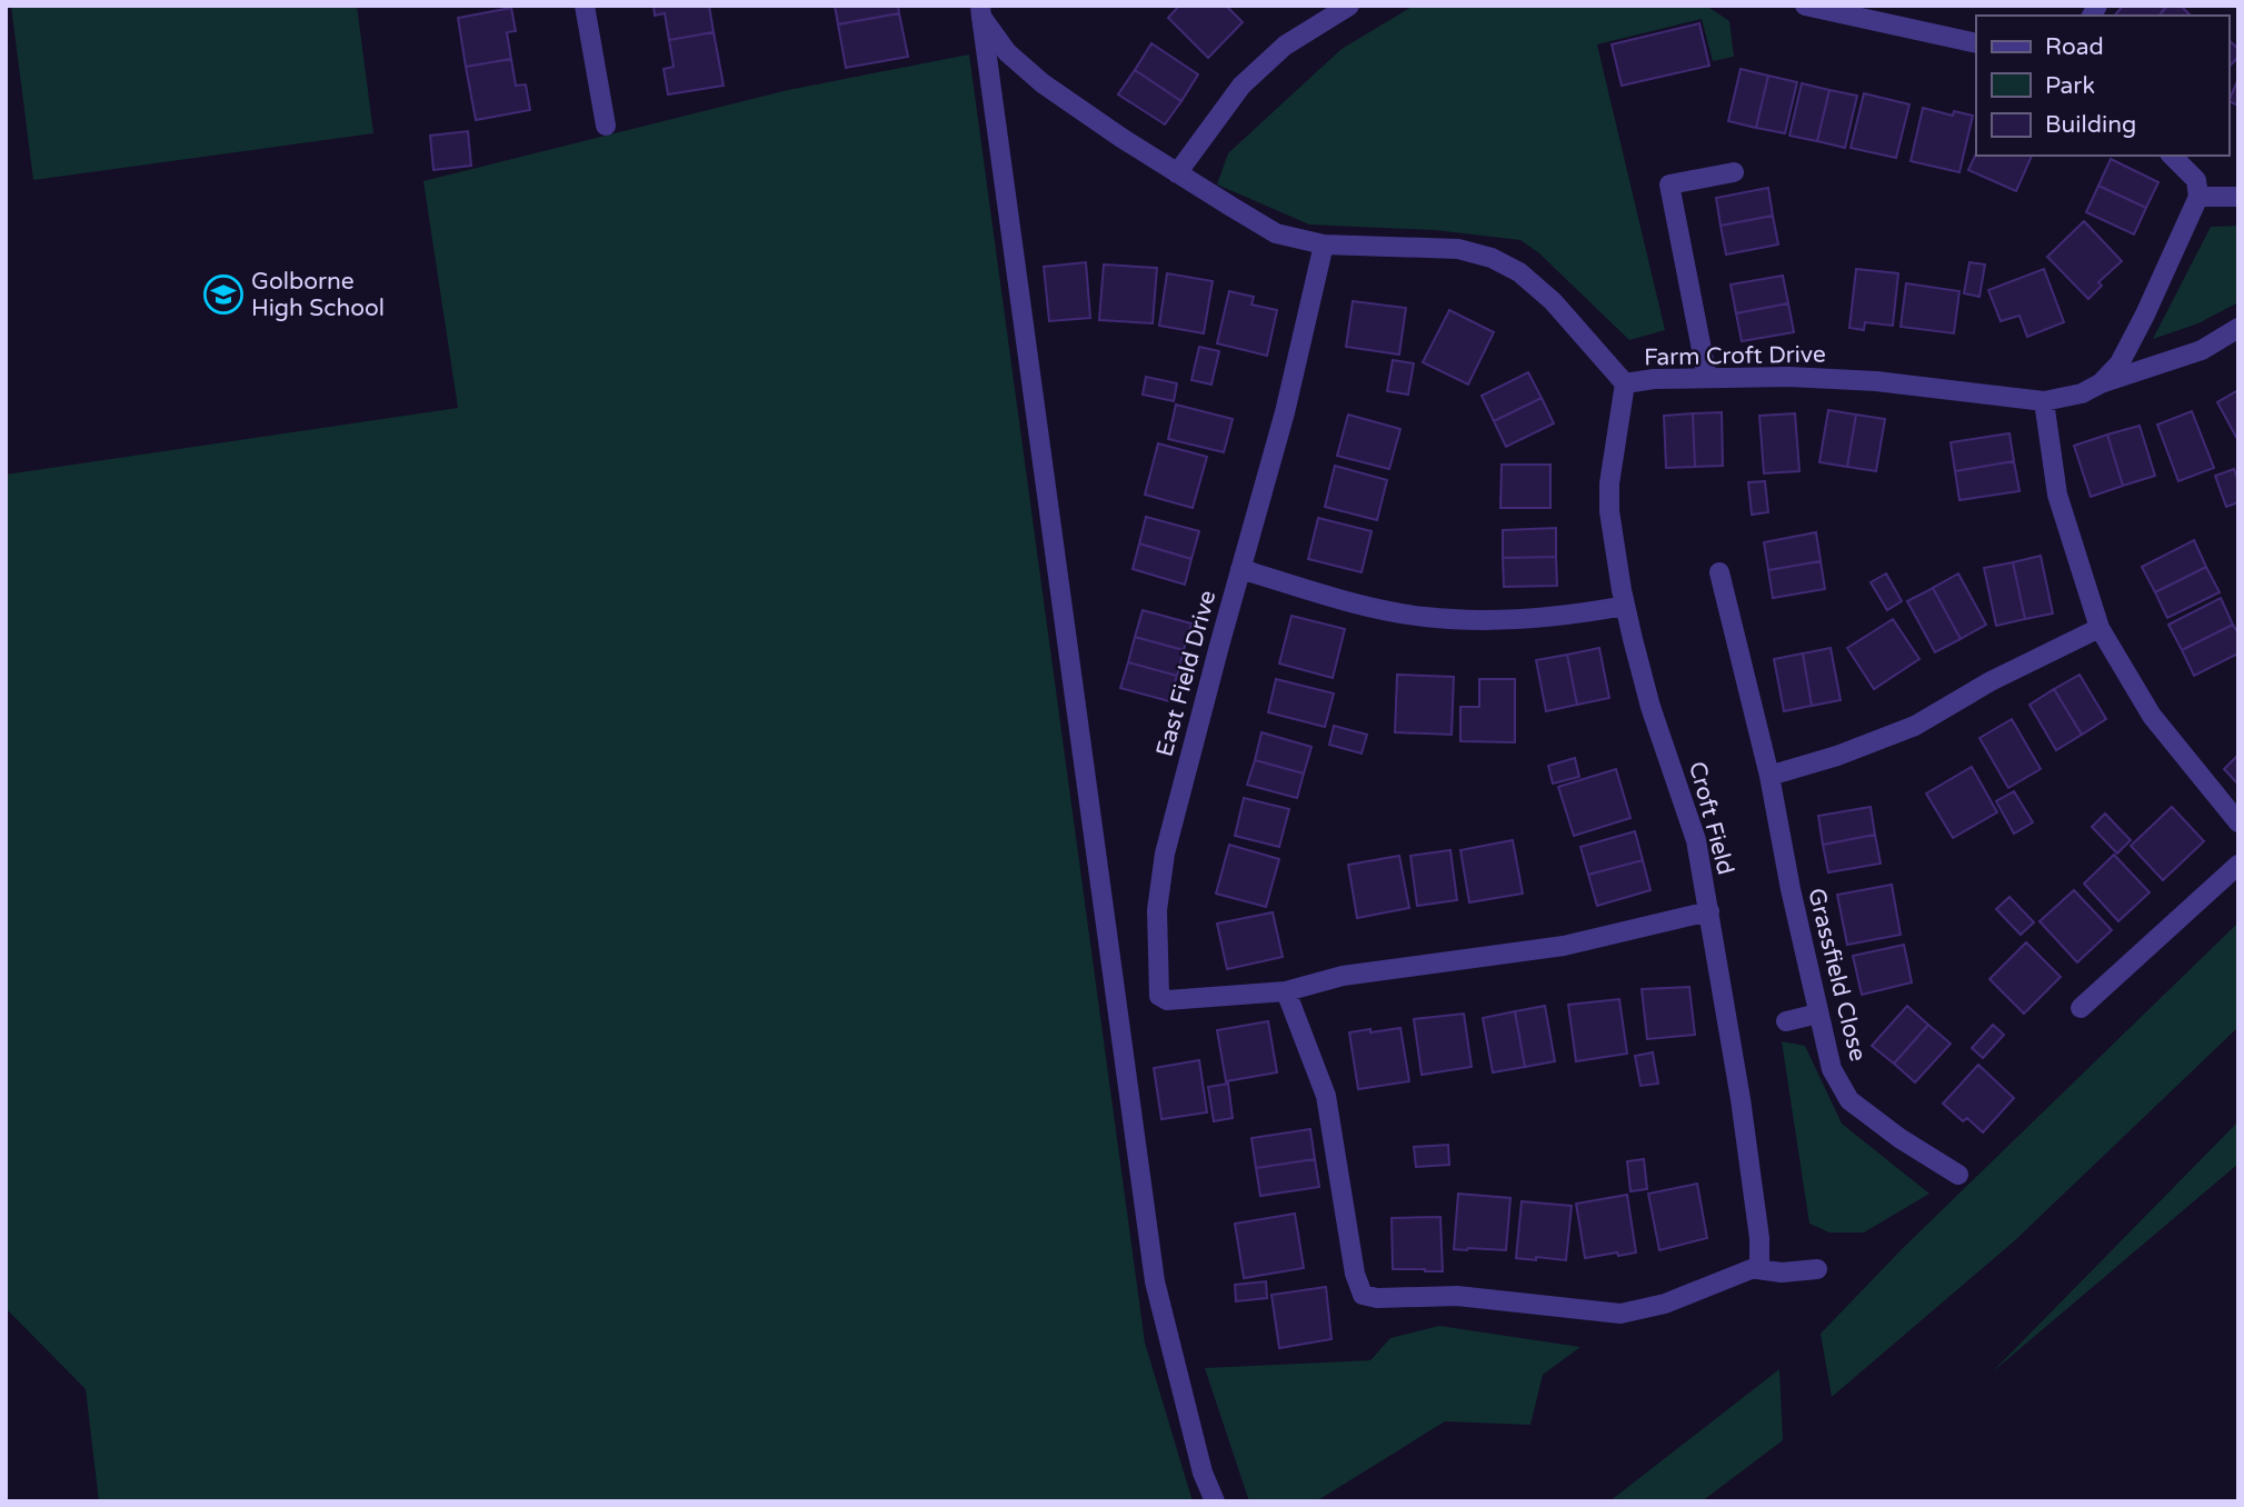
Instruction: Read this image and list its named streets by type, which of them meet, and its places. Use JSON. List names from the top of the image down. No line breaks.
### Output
{"streets":{"street":["Farm Croft Drive","East Field Drive","Croft Field","Grassfield Close"]},"crossings":[["Farm Croft Drive","East Field Drive"],["Farm Croft Drive","Croft Field"],["East Field Drive","Croft Field"]],"places":{"school or university":["Golborne High School"]},"legend":["Road","Park","Building"]}
